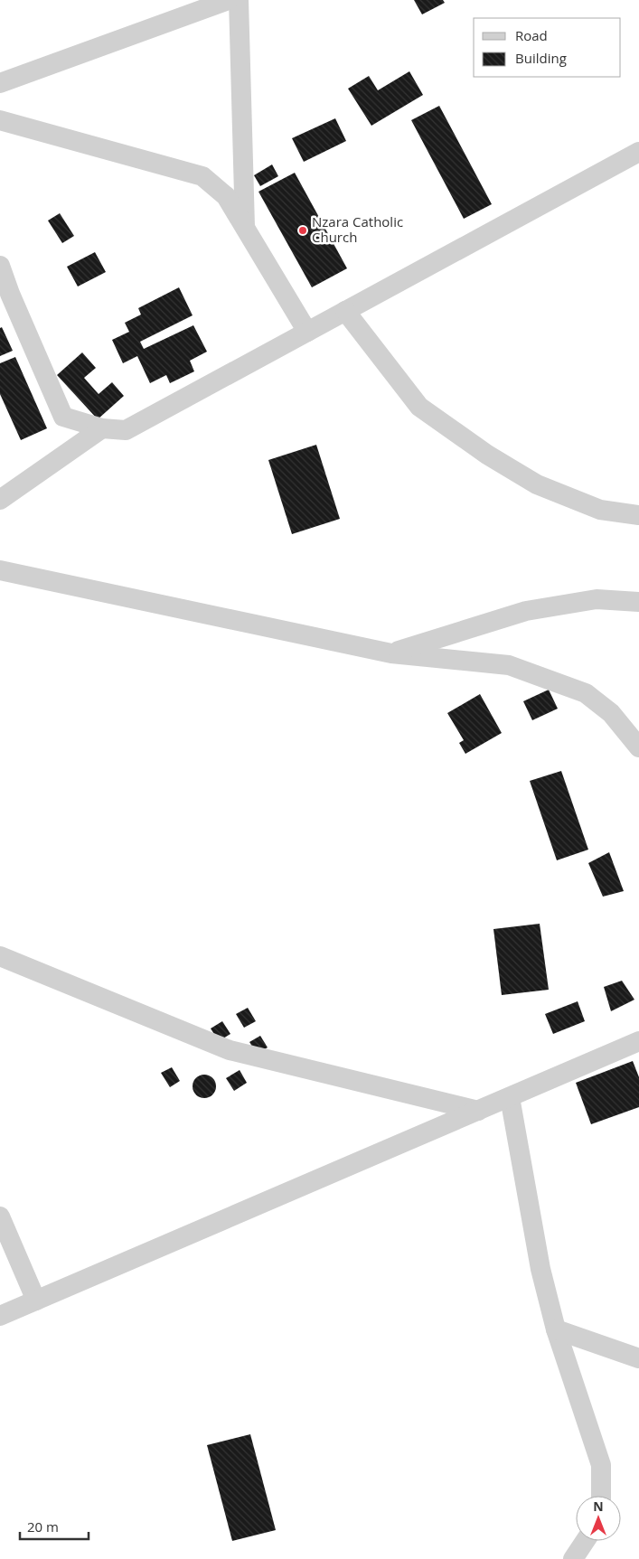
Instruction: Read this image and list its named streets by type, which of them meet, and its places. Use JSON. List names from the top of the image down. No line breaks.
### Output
{"places":["Nzara Catholic Church"],"legend":["Road","Building"],"scale_bar":"20 m","north":"top"}
